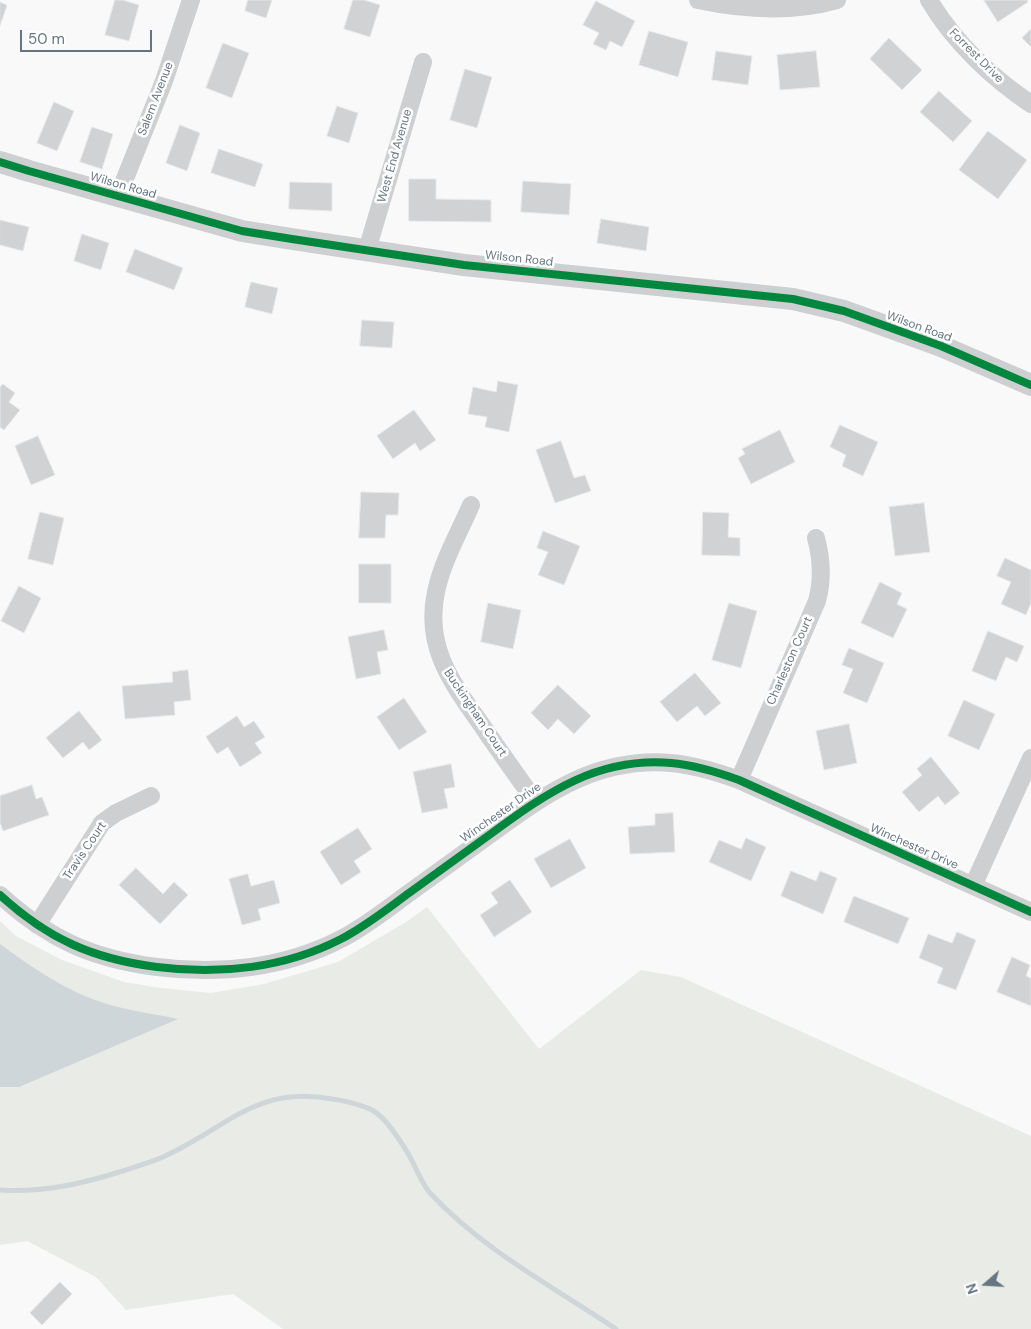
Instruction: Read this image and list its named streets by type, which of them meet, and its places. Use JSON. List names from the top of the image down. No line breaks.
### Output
{"streets":{"street":["Forrest Drive","Salem Avenue","West End Avenue","Wilson Road","Charleston Court","Buckingham Court","Winchester Drive","Travis Court"]},"crossings":[["Salem Avenue","Wilson Road"],["West End Avenue","Wilson Road"],["Charleston Court","Winchester Drive"],["Buckingham Court","Winchester Drive"],["Winchester Drive","Travis Court"]],"scale_bar":"50 m","north":"left"}
